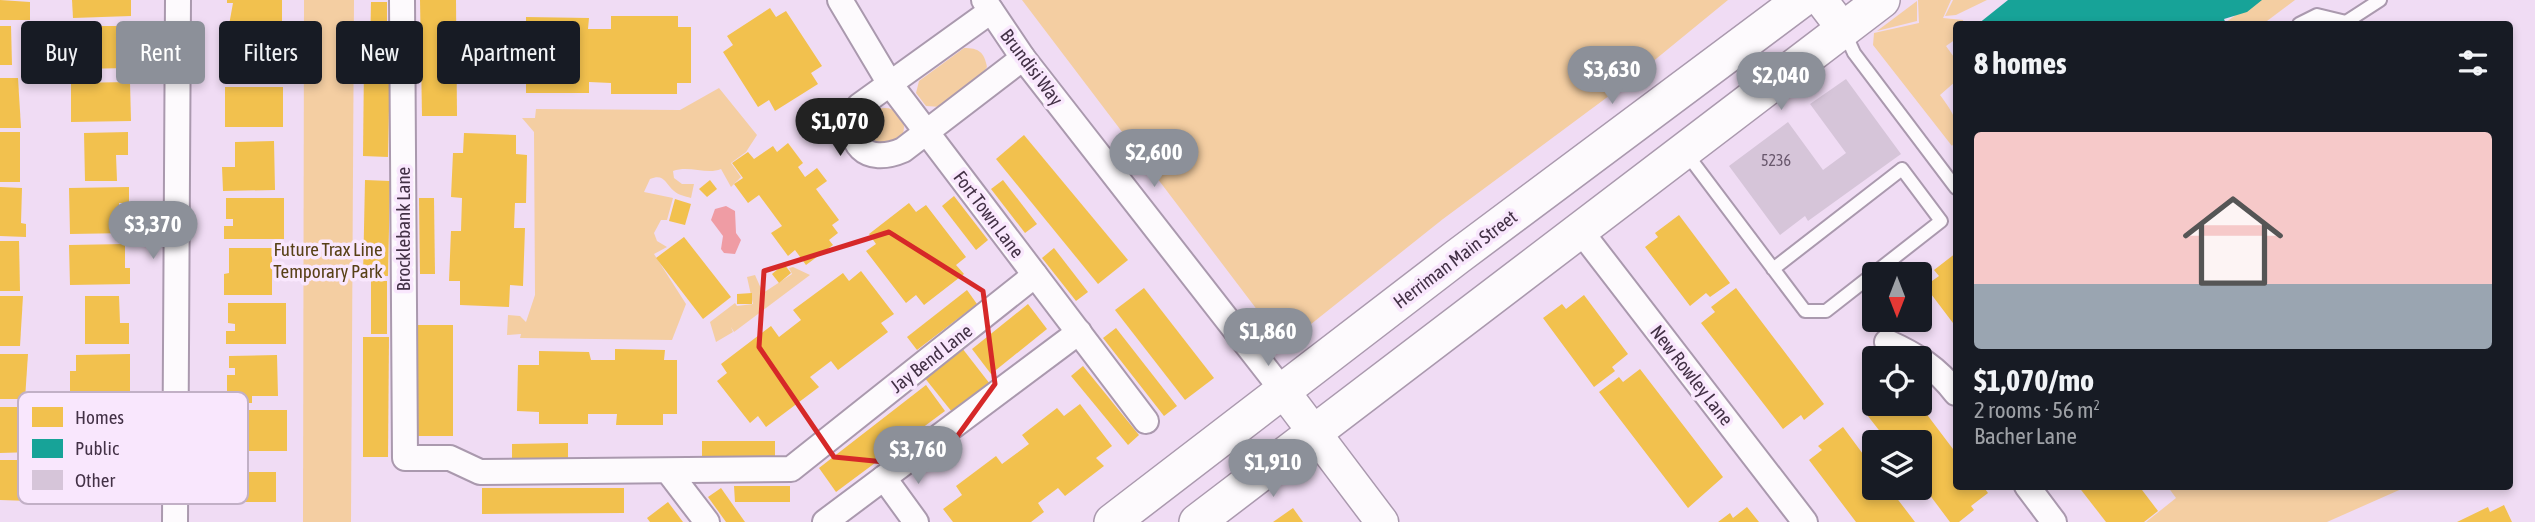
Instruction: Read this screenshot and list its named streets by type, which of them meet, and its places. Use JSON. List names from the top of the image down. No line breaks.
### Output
{"streets":{"main road":["Herriman Main Street"],"street":["Brundisi Way","Fort Town Lane","Brocklebank Lane","Jay Bend Lane","New Rowley Lane"]},"crossings":[["Brundisi Way","Herriman Main Street"],["Fort Town Lane","Jay Bend Lane"],["Brocklebank Lane","Jay Bend Lane"]],"parks":["Future Trax Line Temporary Park"],"house_numbers":["5236"],"legend":["Homes","Public","Other"],"north":"bottom","page":{"chip":["Buy","Rent","Filters","New","Apartment"],"heading":"8 homes","price":["$3,630","$2,040","$1,070","$2,600","$3,370","$1,860","$3,760","$1,910"],"list":[{"name":"$1,070/mo","note":"2 rooms · 56 m² · Bacher Lane"}]}}
